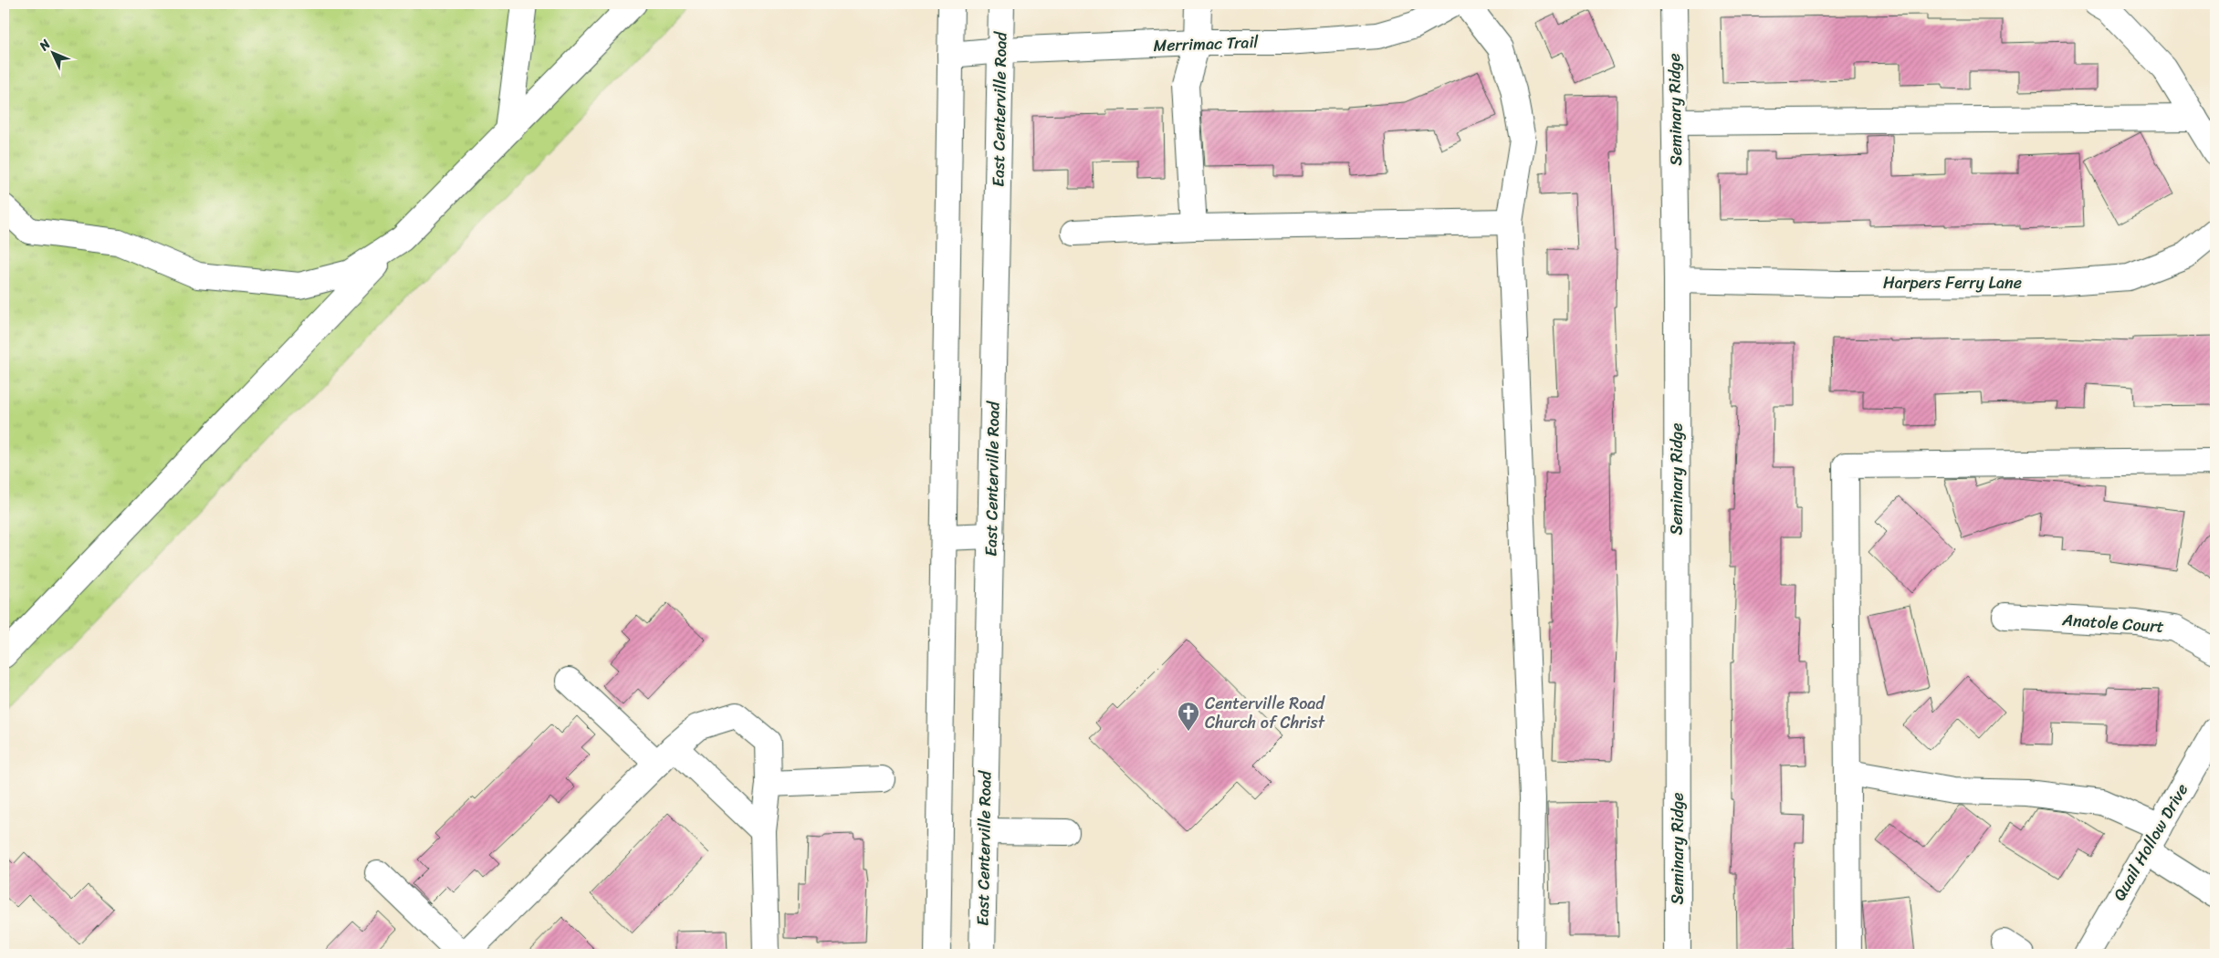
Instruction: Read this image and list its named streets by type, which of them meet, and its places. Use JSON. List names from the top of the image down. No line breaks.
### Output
{"streets":{"street":["Merrimac Trail","East Centerville Road","Seminary Ridge","Harpers Ferry Lane","Anatole Court","Quail Hollow Drive"]},"crossings":[["Merrimac Trail","East Centerville Road"],["Seminary Ridge","Harpers Ferry Lane"]],"places":{"church":["Centerville Road Church of Christ"]},"north":"top left"}
